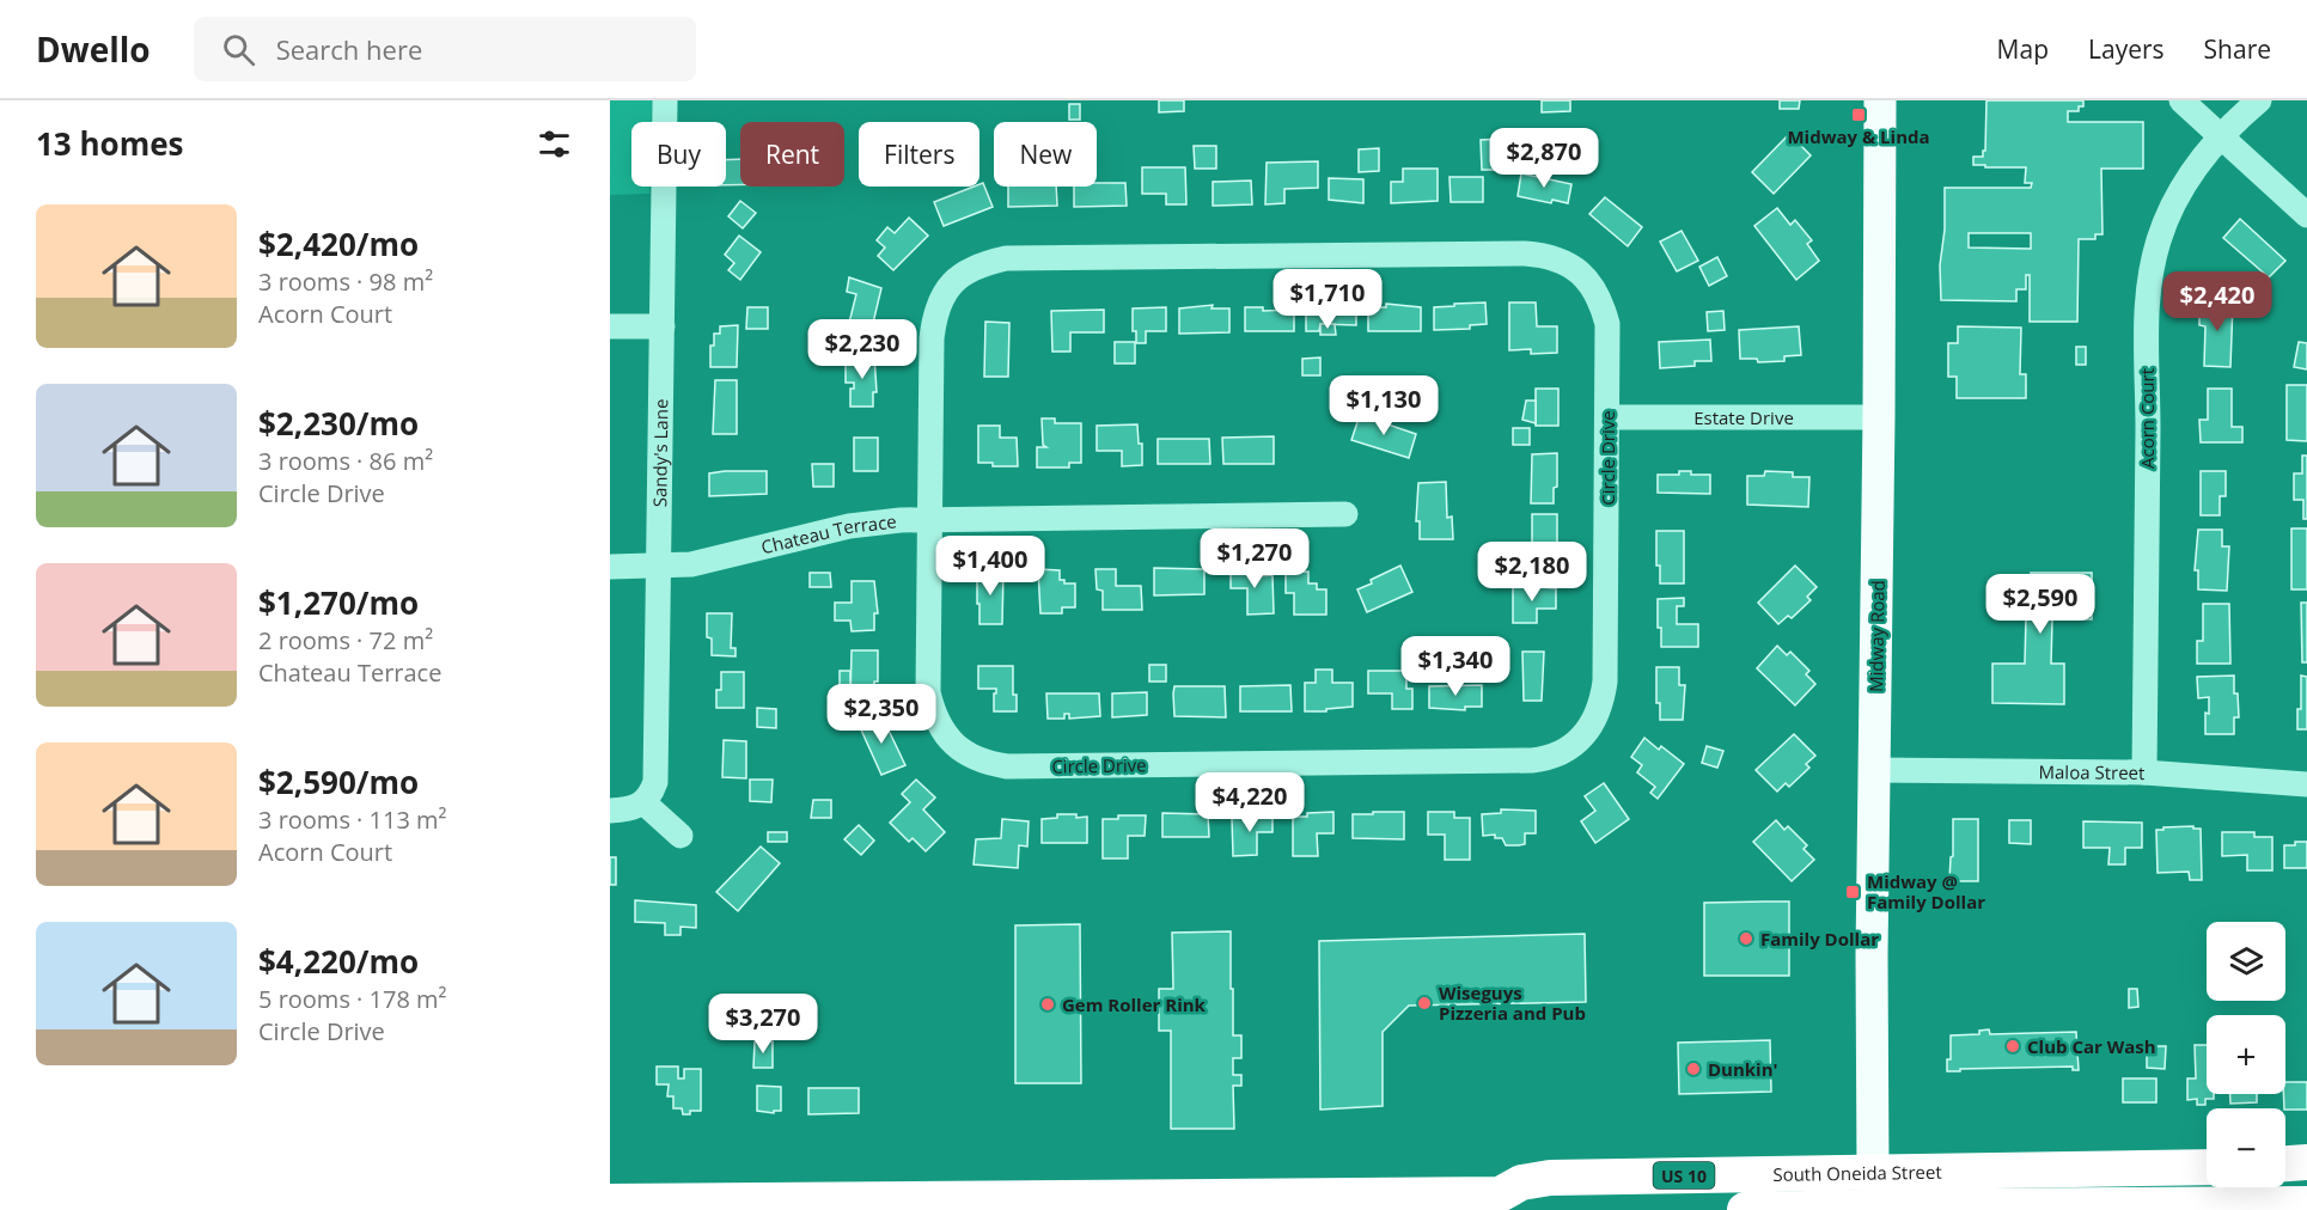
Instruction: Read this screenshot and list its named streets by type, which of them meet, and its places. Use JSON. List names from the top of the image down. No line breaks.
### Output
{"streets":{"highway":["South Oneida Street","US 10"],"main road":["Midway Road"],"street":["Estate Drive","Acorn Court","Sandy's Lane","Circle Drive","Chateau Terrace","Maloa Street"]},"crossings":[["Estate Drive","Circle Drive"],["Estate Drive","Midway Road"],["Acorn Court","Maloa Street"],["Sandy's Lane","Chateau Terrace"],["Circle Drive","Chateau Terrace"],["Midway Road","Maloa Street"],["Midway Road","South Oneida Street"]],"places":{"transit":["Midway & Linda","Midway @ Family Dollar"],"other":["Family Dollar","Wiseguys Pizzeria and Pub","Gem Roller Rink","Club Car Wash","Dunkin'"]},"page":{"header":"Dwello","search":"Search here","nav":["Map","Layers","Share"],"heading":"13 homes","chip":["Buy","Rent","Filters","New"],"price":["$2,870","$1,710","$2,420","$2,230","$1,130","$1,270","$1,400","$2,180","$2,590","$1,340","$2,350","$4,220","$3,270"],"list":[{"name":"$2,420/mo","note":"3 rooms · 98 m² · Acorn Court"},{"name":"$2,230/mo","note":"3 rooms · 86 m² · Circle Drive"},{"name":"$1,270/mo","note":"2 rooms · 72 m² · Chateau Terrace"},{"name":"$2,590/mo","note":"3 rooms · 113 m² · Acorn Court"},{"name":"$4,220/mo","note":"5 rooms · 178 m² · Circle Drive"}],"map_buttons":["+","−"]}}
